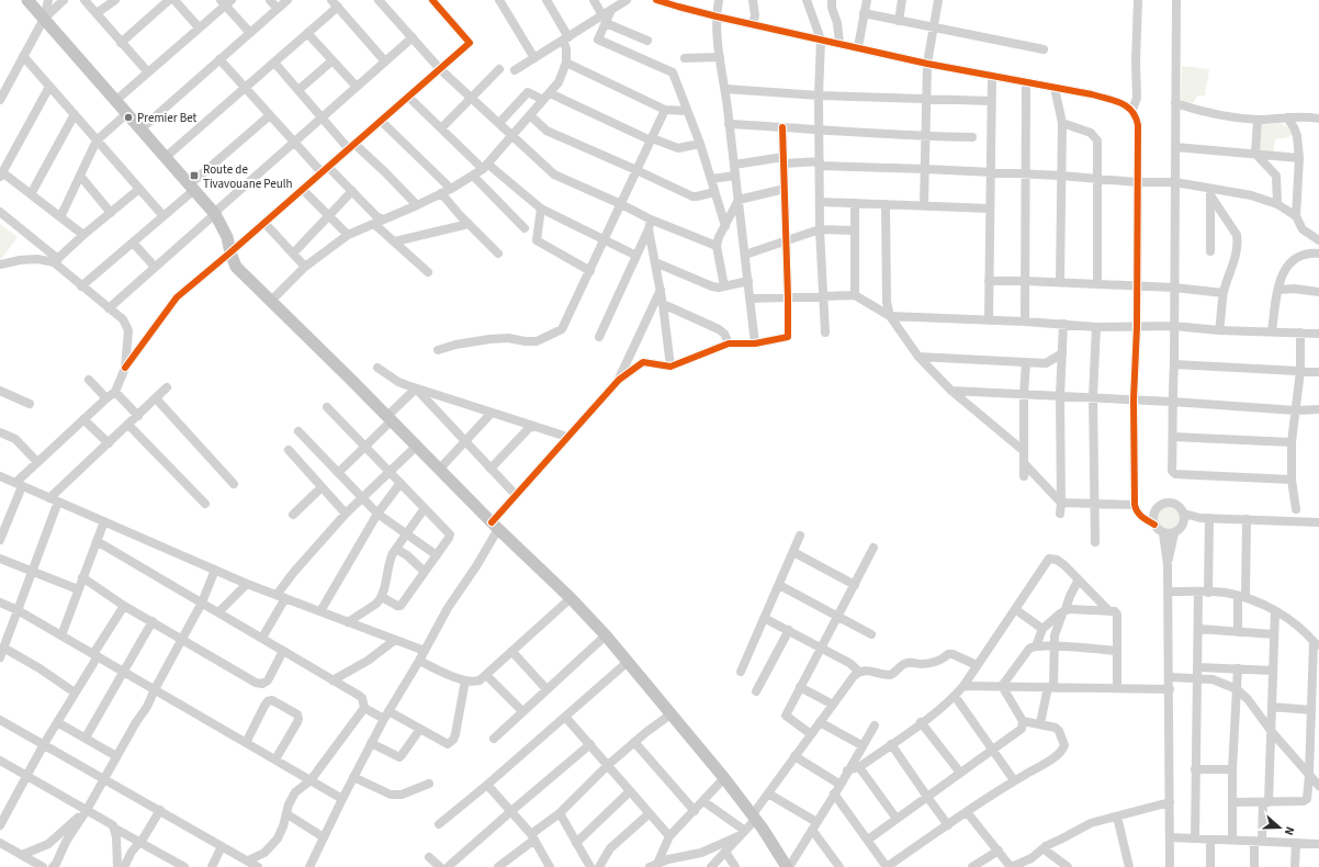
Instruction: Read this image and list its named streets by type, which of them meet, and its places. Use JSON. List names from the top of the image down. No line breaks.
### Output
{"places":{"other":["Premier Bet"],"transit":["Route de Tivavouane Peulh"]},"north":"right"}
